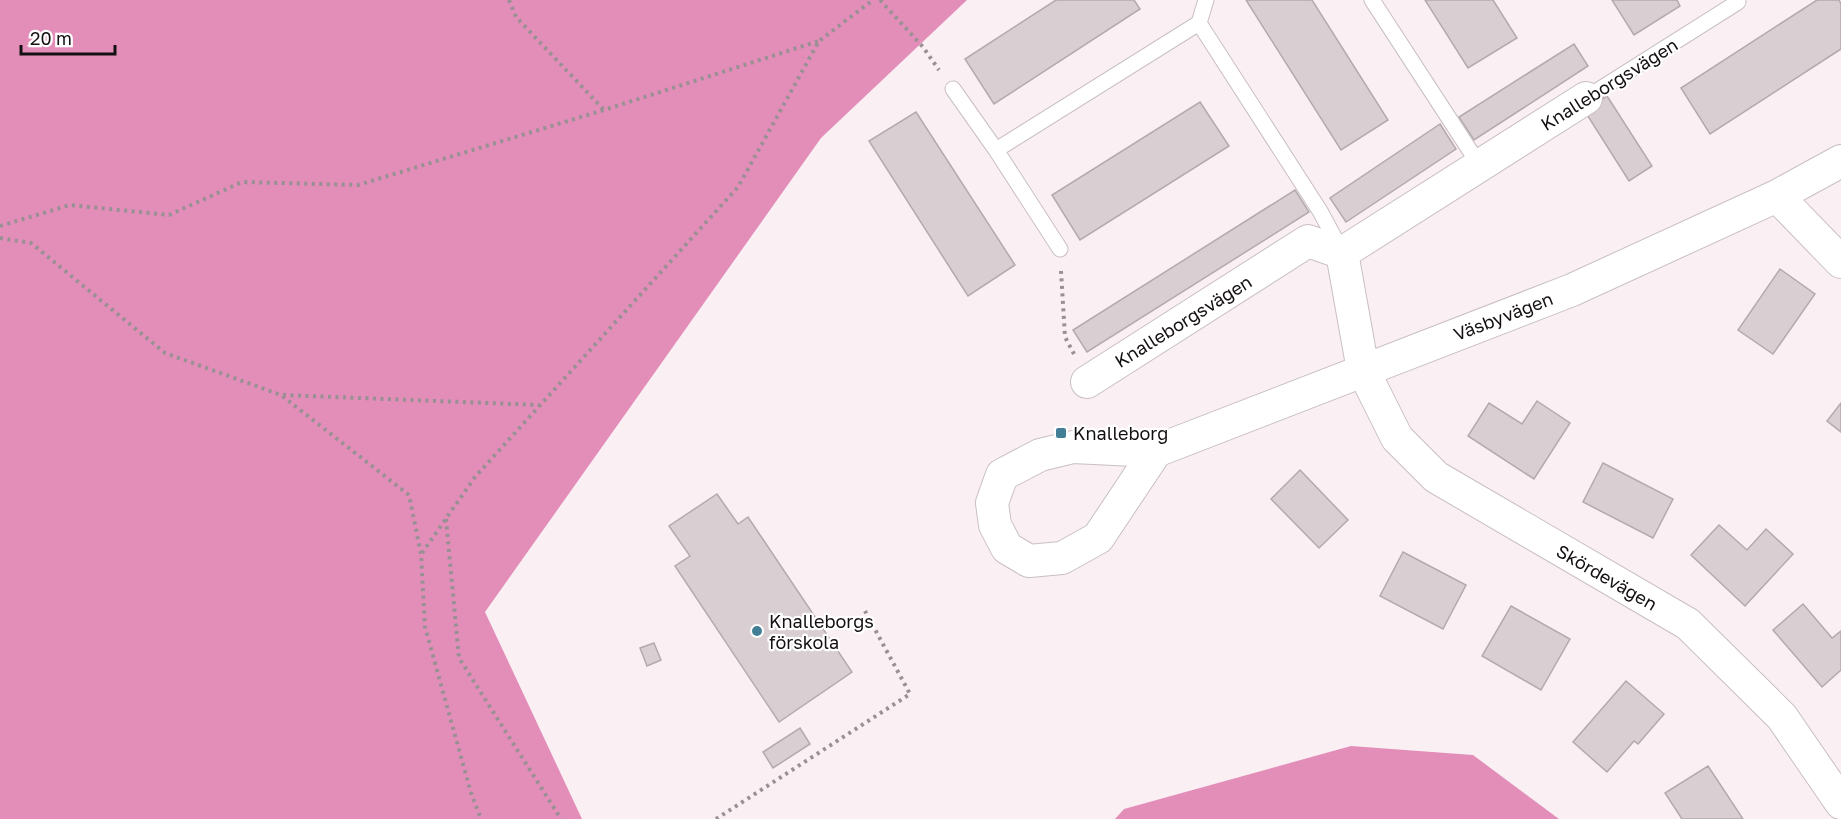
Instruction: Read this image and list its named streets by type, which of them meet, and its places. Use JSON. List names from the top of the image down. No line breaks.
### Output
{"streets":{"street":["Knalleborgsvägen","Väsbyvägen","Skördevägen"]},"crossings":[["Väsbyvägen","Skördevägen"]],"places":{"transit":["Knalleborg"],"other":["Knalleborgs förskola"]},"scale_bar":"20 m"}
